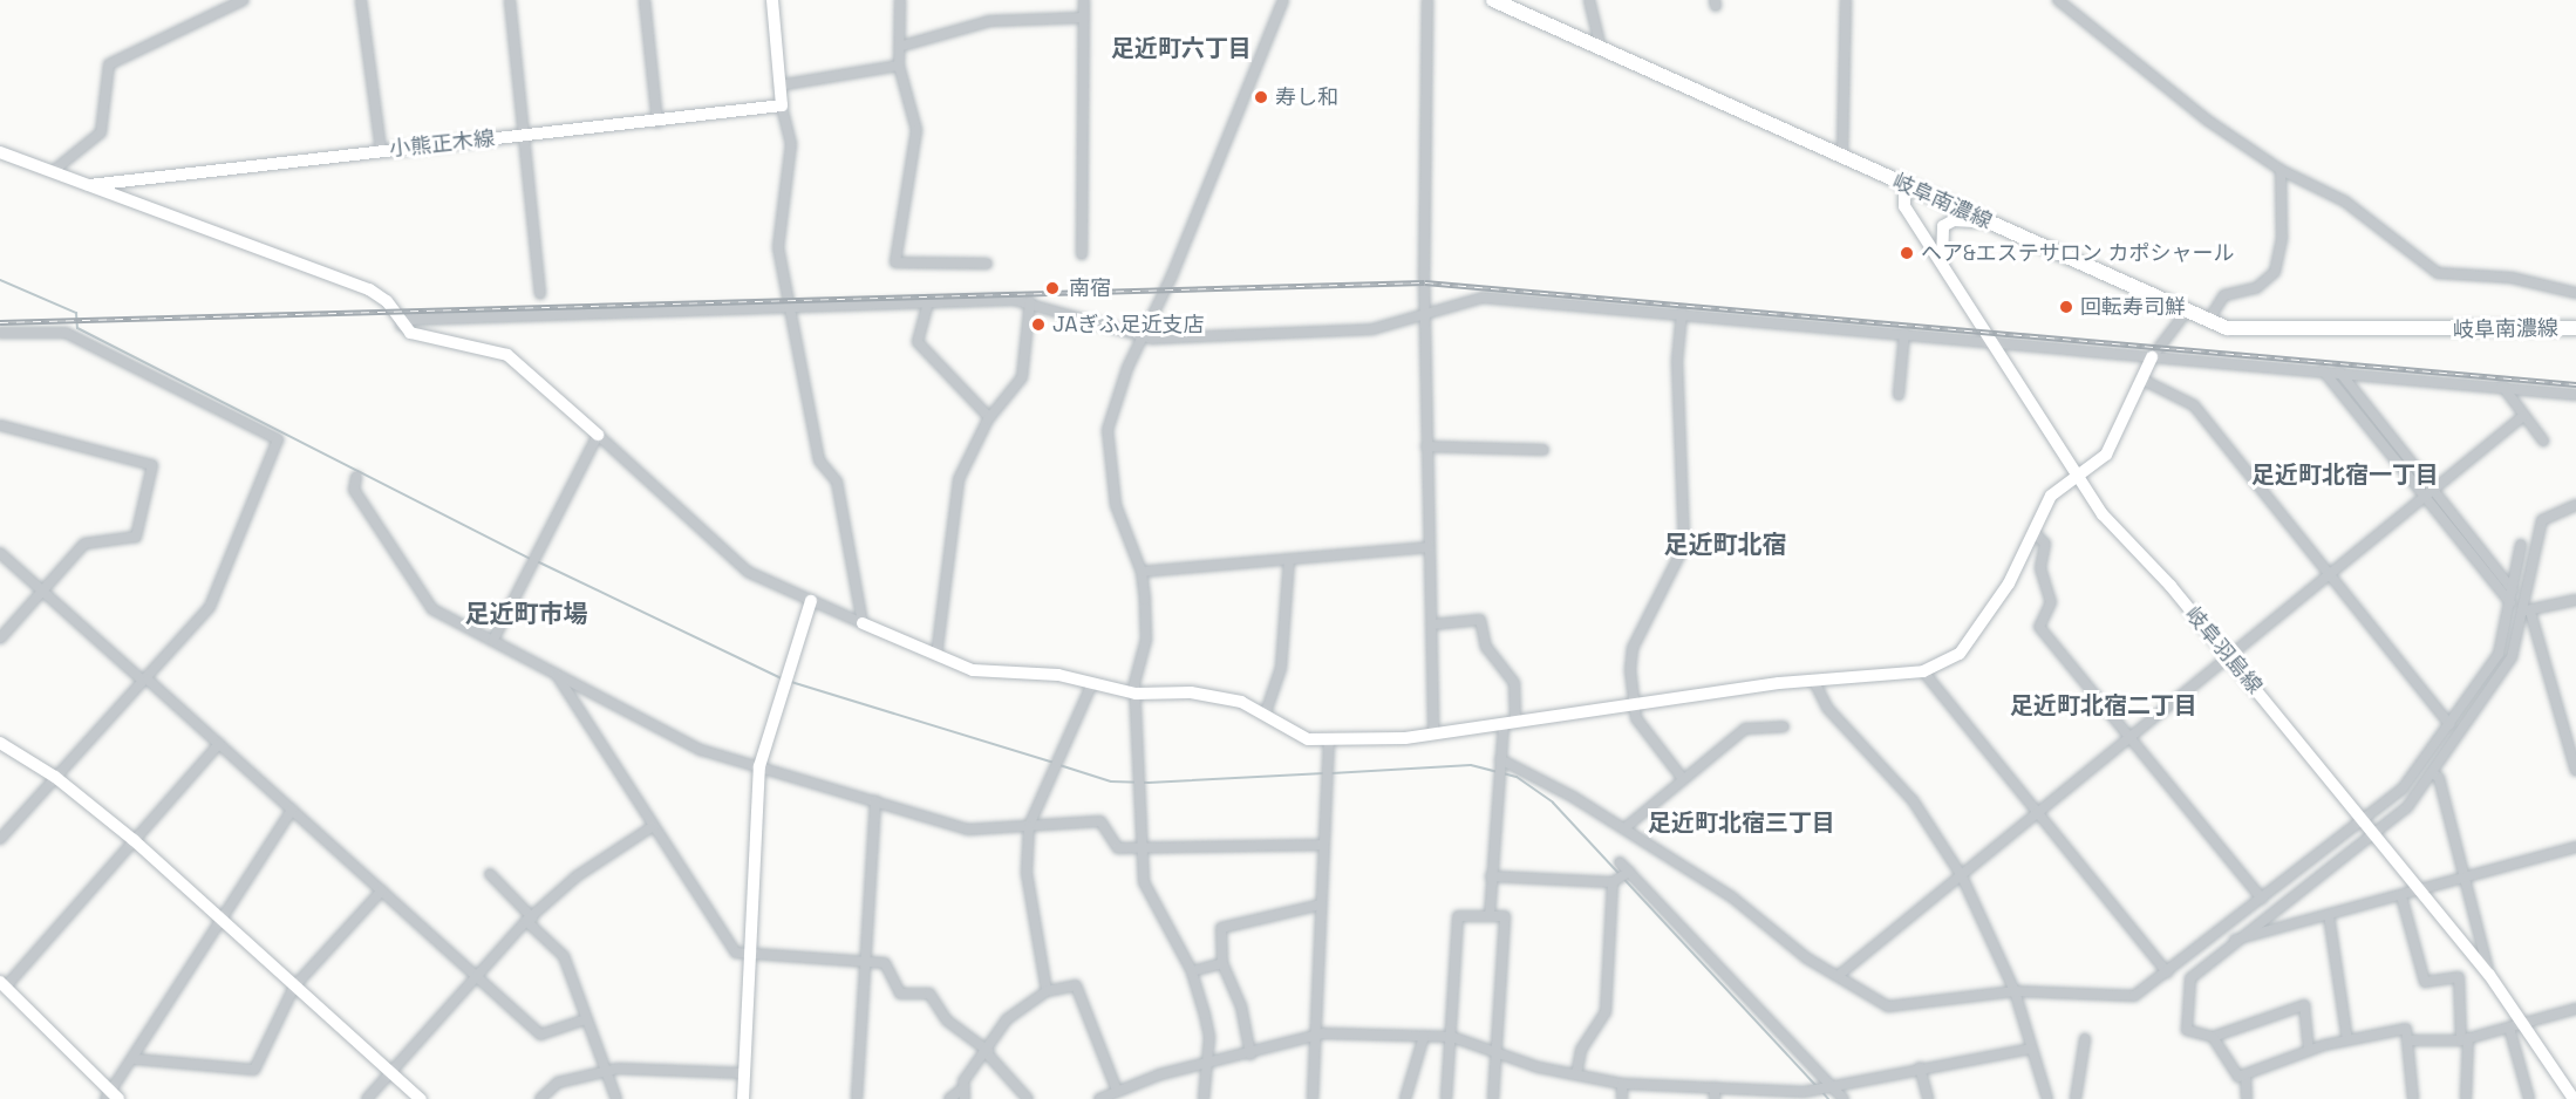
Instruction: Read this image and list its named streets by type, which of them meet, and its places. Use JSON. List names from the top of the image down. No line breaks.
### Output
{"streets":{"main road":["岐阜南濃線"],"street":["小熊正木線","岐阜羽島線"]},"crossings":[["岐阜南濃線","岐阜羽島線"]],"districts":["足近町六丁目","足近町北宿一丁目","足近町北宿","足近町市場","足近町北宿二丁目","足近町北宿三丁目"],"places":["寿し和","ヘア&エステサロン カポシャール","南宿","回転寿司鮮","JAぎふ足近支店"]}
